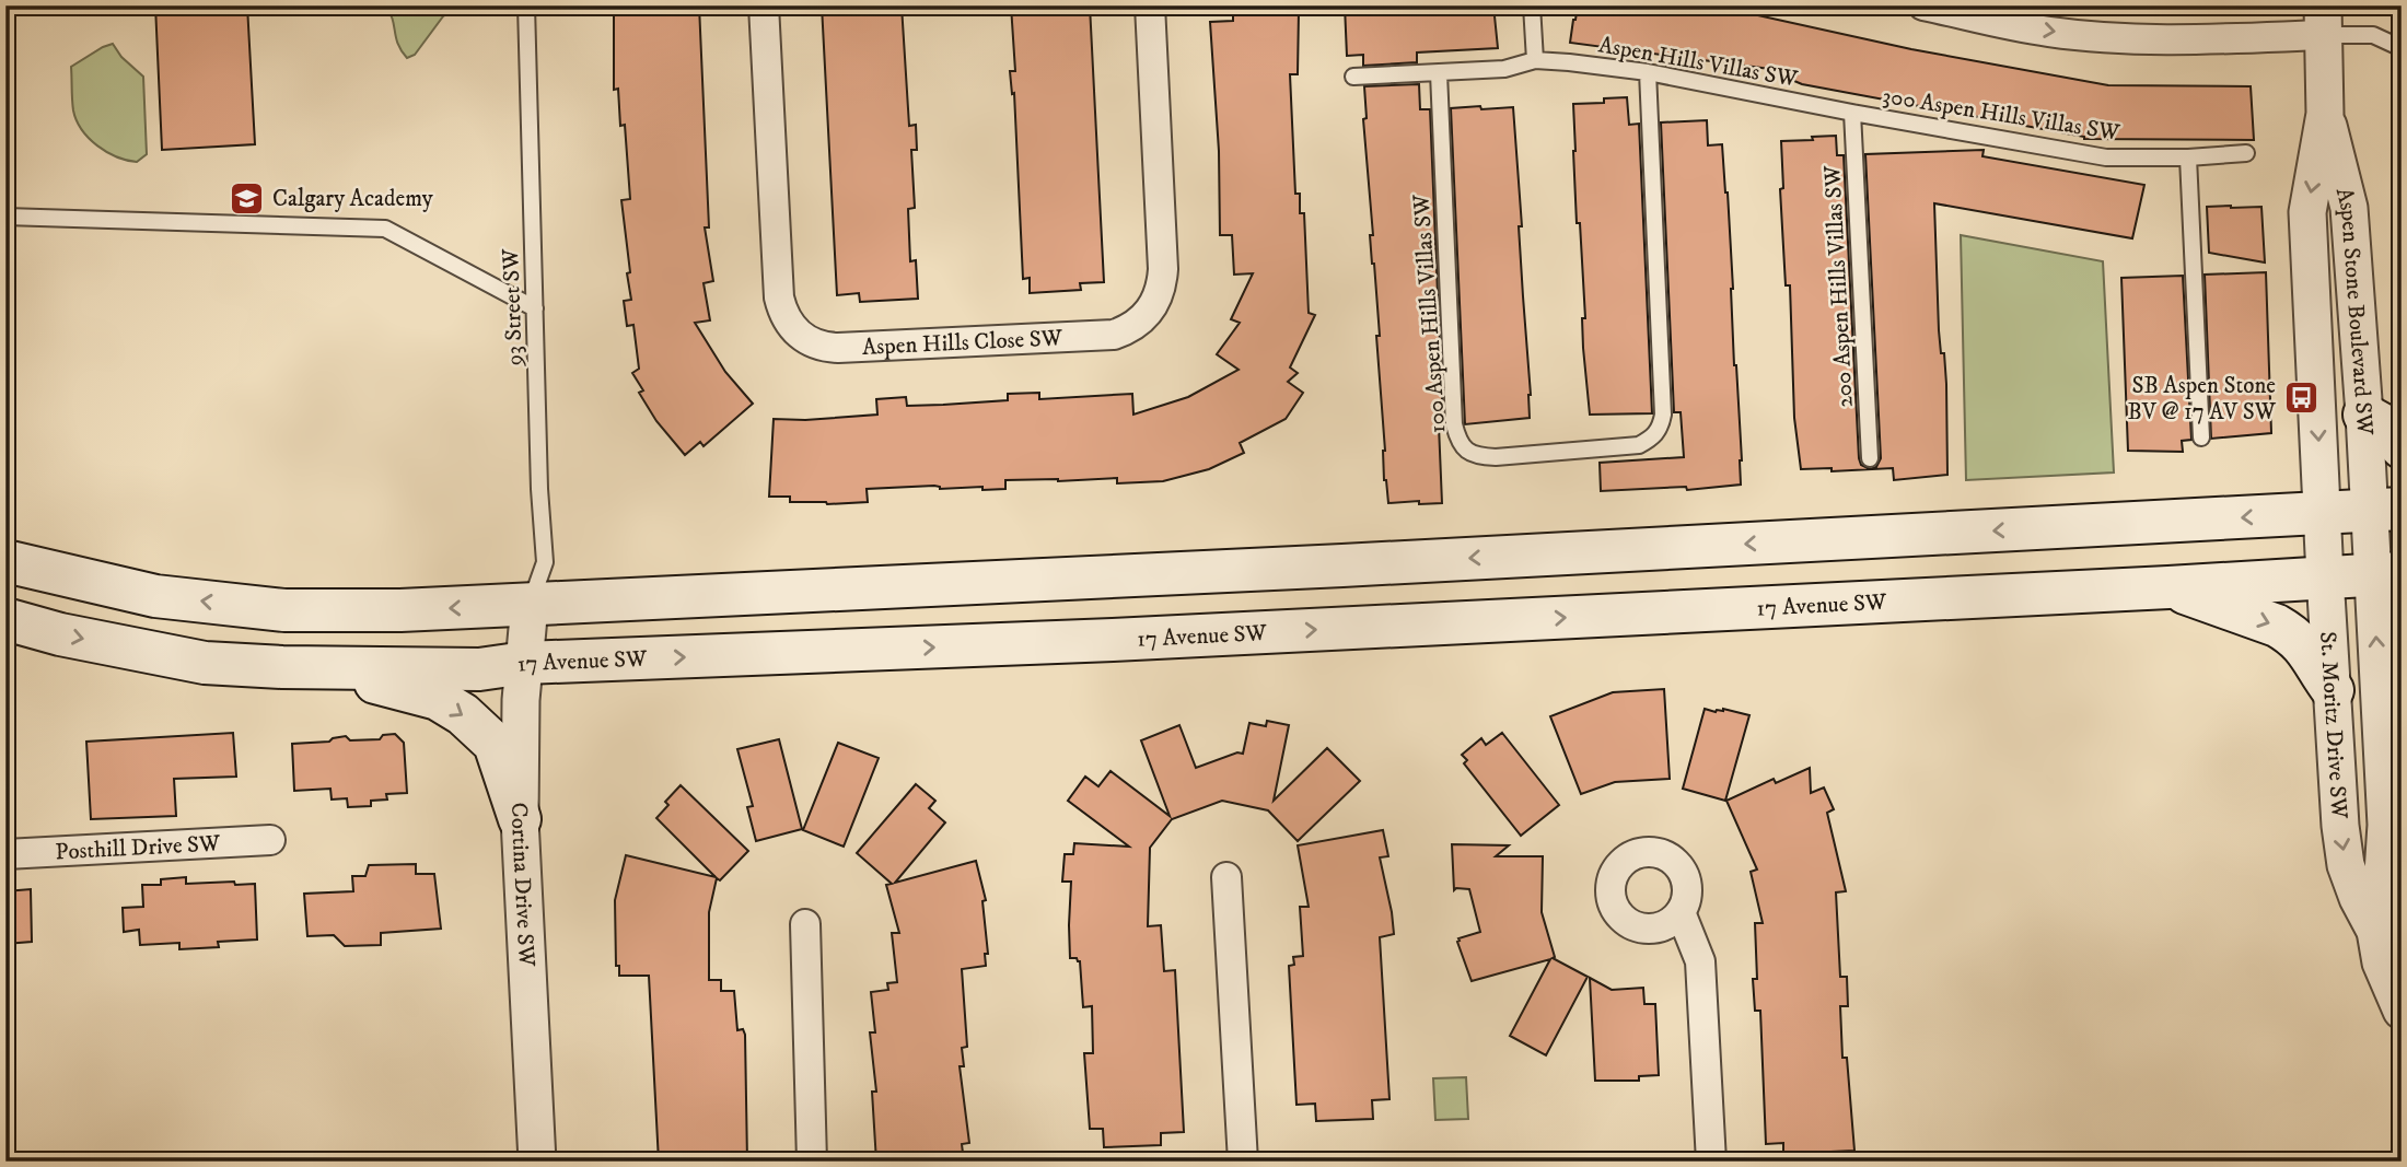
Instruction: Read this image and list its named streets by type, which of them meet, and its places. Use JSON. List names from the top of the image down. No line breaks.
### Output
{"streets":{"main road":["17 Avenue SW"],"street":["Aspen Stone Boulevard SW","Aspen Hills Close SW","St. Moritz Drive SW","Posthill Drive SW","Cortina Drive SW"],"lane":["Aspen Hills Villas SW","300 Aspen Hills Villas SW","200 Aspen Hills Villas SW","93 Street SW","100 Aspen Hills Villas SW"]},"crossings":[["Aspen Hills Villas SW","300 Aspen Hills Villas SW"],["Aspen Hills Villas SW","200 Aspen Hills Villas SW"],["Aspen Hills Villas SW","100 Aspen Hills Villas SW"],["300 Aspen Hills Villas SW","200 Aspen Hills Villas SW"],["93 Street SW","Cortina Drive SW"],["Aspen Stone Boulevard SW","St. Moritz Drive SW"],["17 Avenue SW","St. Moritz Drive SW"],["17 Avenue SW","Cortina Drive SW"]],"places":{"school or university":["Calgary Academy"],"bus stop":["SB Aspen Stone BV @ 17 AV SW"]}}
